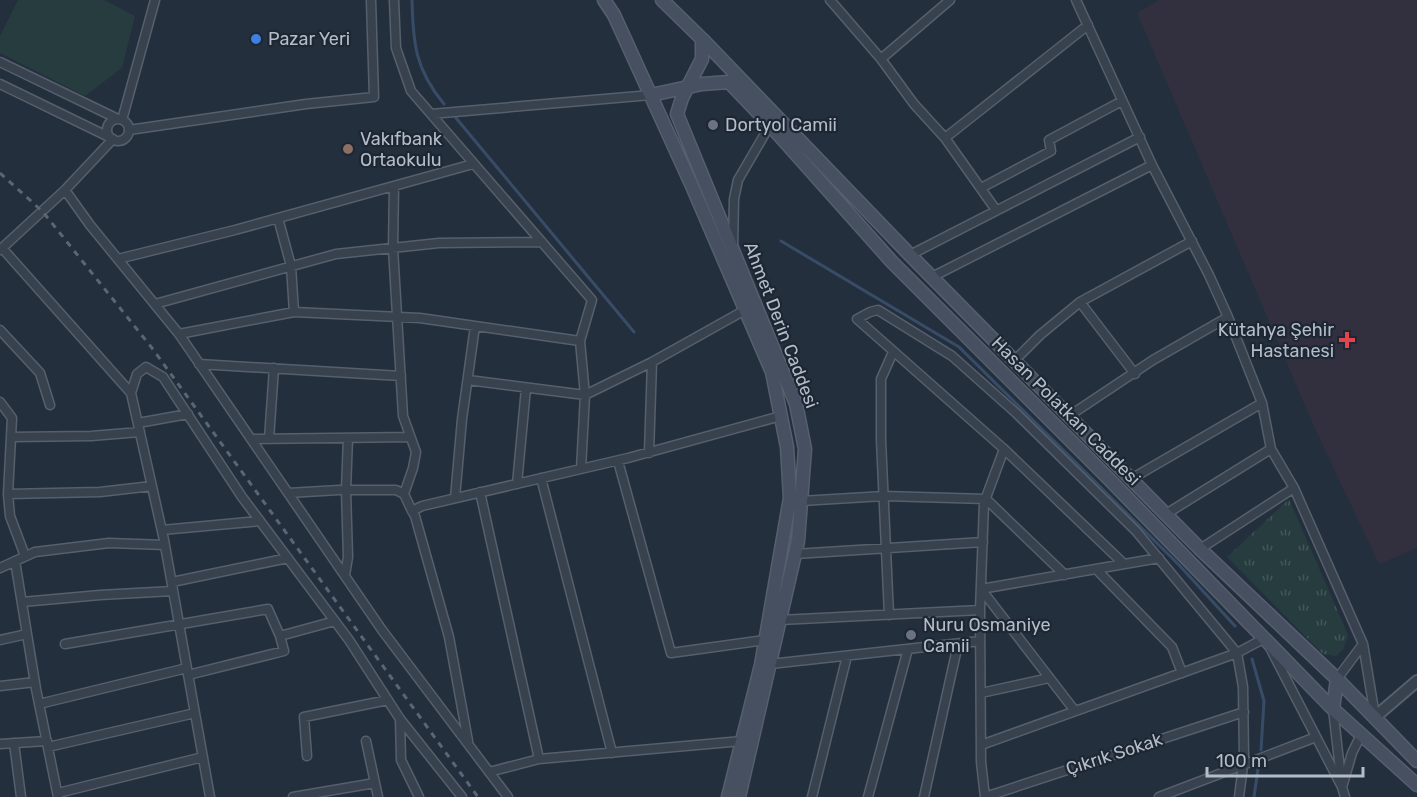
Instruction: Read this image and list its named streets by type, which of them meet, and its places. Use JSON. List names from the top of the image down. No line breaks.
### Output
{"streets":{"main road":["Ahmet Derin Caddesi","Hasan Polatkan Caddesi"],"street":["Çıkrık Sokak"]},"crossings":[["Ahmet Derin Caddesi","Hasan Polatkan Caddesi"]],"places":{"other":["Pazar Yeri","Dortyol Camii","Vakıfbank Ortaokulu","Nuru Osmaniye Camii"],"health":["Kütahya Şehir Hastanesi"]},"scale_bar":"100 m"}
